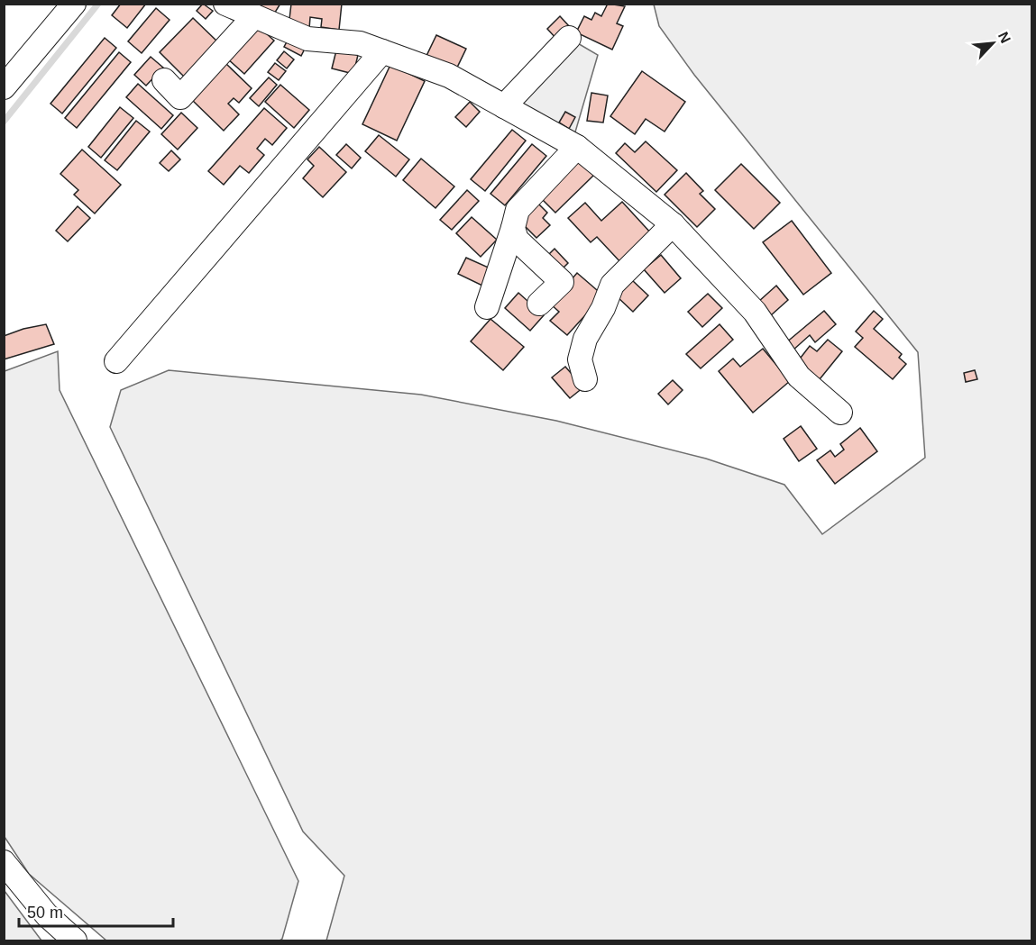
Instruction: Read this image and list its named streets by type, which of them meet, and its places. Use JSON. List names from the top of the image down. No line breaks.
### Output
{"scale_bar":"50 m","north":"top right"}
